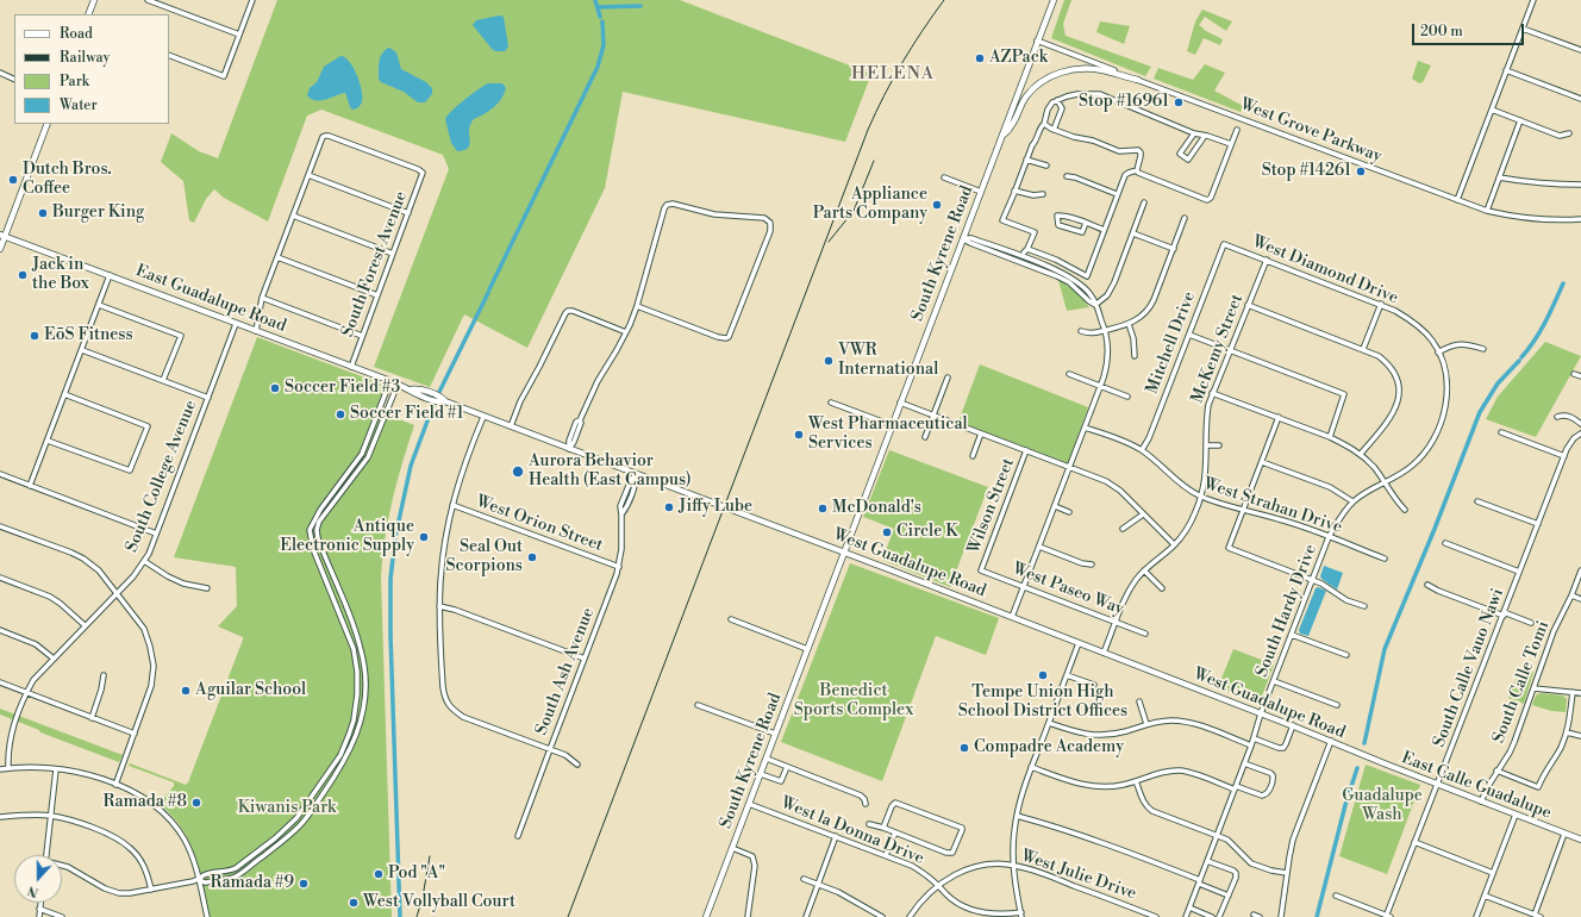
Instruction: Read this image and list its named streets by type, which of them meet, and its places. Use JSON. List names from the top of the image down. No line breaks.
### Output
{"streets":{"main road":["South Kyrene Road","East Guadalupe Road","West Guadalupe Road","East Calle Guadalupe"],"street":["West Grove Parkway","South Forest Avenue","West Diamond Drive","Mitchell Drive","McKemy Street","South College Avenue","Wilson Street","West Strahan Drive","West Orion Street","West Paseo Way","South Hardy Drive","South Calle Vauo Nawi","South Ash Avenue","South Calle Tomi","West la Donna Drive","West Julie Drive"]},"crossings":[["West Grove Parkway","South Kyrene Road"],["South Kyrene Road","West Guadalupe Road"],["South Kyrene Road","West la Donna Drive"],["South Forest Avenue","East Guadalupe Road"],["West Diamond Drive","Mitchell Drive"],["West Diamond Drive","McKemy Street"],["West Diamond Drive","South Hardy Drive"],["East Guadalupe Road","South College Avenue"],["East Guadalupe Road","West Guadalupe Road"],["Mitchell Drive","West Strahan Drive"],["McKemy Street","West Strahan Drive"],["McKemy Street","West Guadalupe Road"],["McKemy Street","West Paseo Way"],["Wilson Street","West Paseo Way"],["West Strahan Drive","South Hardy Drive"],["West Orion Street","South Ash Avenue"],["West Guadalupe Road","South Hardy Drive"],["West Guadalupe Road","South Ash Avenue"],["West Guadalupe Road","East Calle Guadalupe"],["South Calle Vauo Nawi","East Calle Guadalupe"],["South Calle Tomi","East Calle Guadalupe"],["West la Donna Drive","West Julie Drive"]],"districts":["HELENA"],"parks":["Benedict Sports Complex","Guadalupe Wash","Kiwanis Park"],"places":["AZPack","Stop #16961","Stop #14261","Dutch Bros. Coffee","Appliance Parts Company","Burger King","Jack in the Box","EōS Fitness","VWR International","Soccer Field #3","Soccer Field #1","West Pharmaceutical Services","Aurora Behavior Health (East Campus)","Jiffy Lube","McDonald's","Circle K","Antique Electronic Supply","Seal Out Scorpions","Tempe Union High School District Offices","Aguilar School","Compadre Academy","Ramada #8","Pod \"A\"","Ramada #9","West Vollyball Court"],"legend":["Road","Railway","Park","Water"],"scale_bar":"200 m","north":"bottom"}
